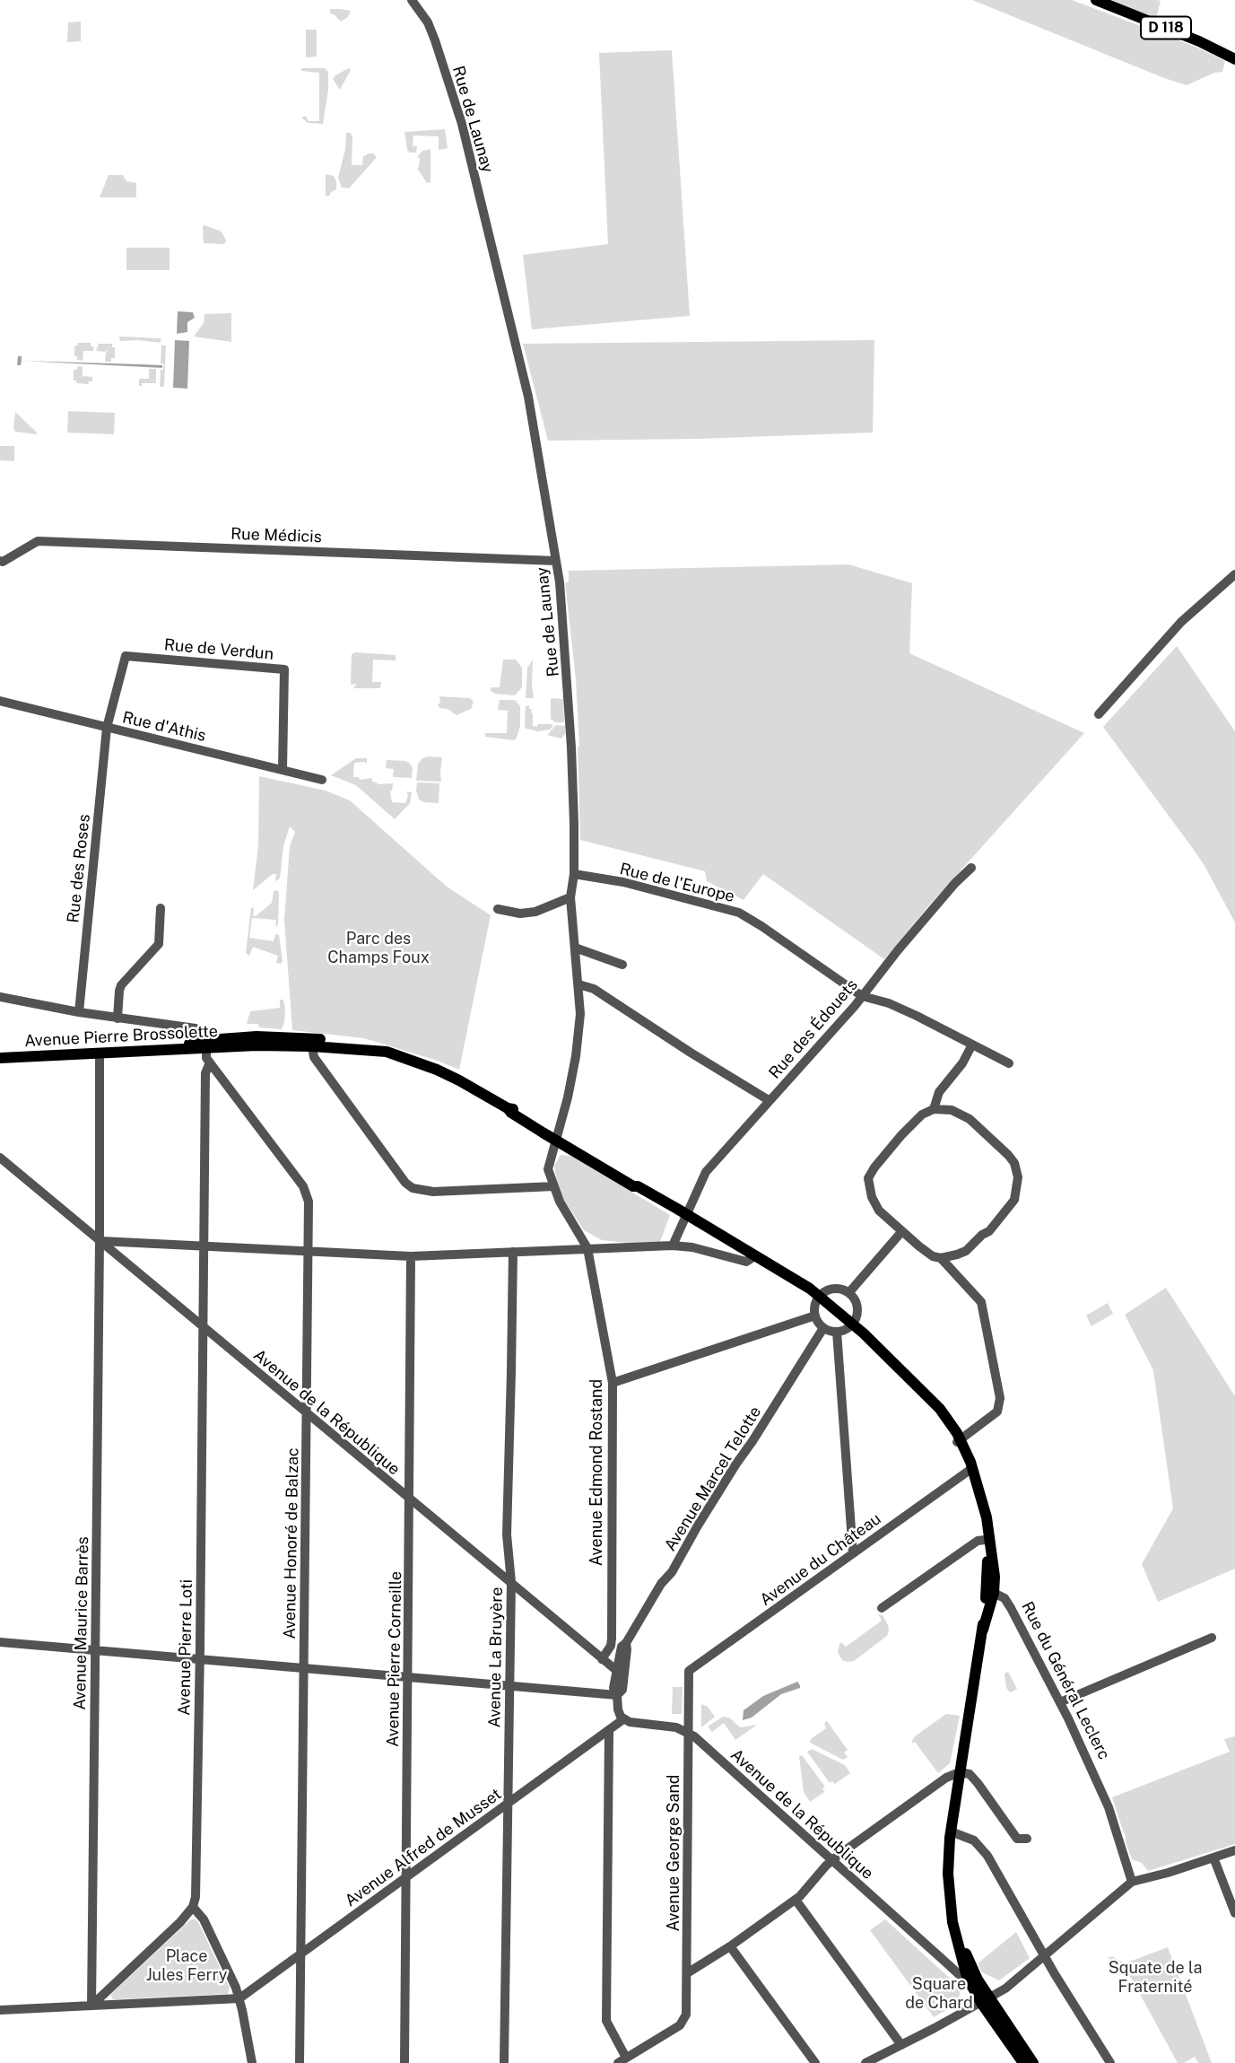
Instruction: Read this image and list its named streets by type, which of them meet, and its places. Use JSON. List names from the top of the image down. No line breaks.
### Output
{"streets":{"main road":["D 118","Avenue Pierre Brossolette"],"street":["Rue de Launay","Rue Médicis","Rue de Verdun","Rue d'Athis","Rue des Roses","Rue de l'Europe","Rue des Édouets","Avenue de la République","Avenue Edmond Rostand","Avenue Marcel Telotte","Avenue Honoré de Balzac","Avenue du Château","Avenue Maurice Barrès","Avenue Pierre Loti","Avenue La Bruyère","Avenue Pierre Corneille","Rue du Général Leclerc","Avenue Alfred de Musset","Avenue George Sand"]},"crossings":[["Rue de Launay","Rue Médicis"],["Rue de Launay","Rue de l'Europe"],["Rue de Launay","Avenue Edmond Rostand"],["Rue de Verdun","Rue d'Athis"],["Rue de Verdun","Rue des Roses"],["Rue d'Athis","Rue des Roses"],["Rue de l'Europe","Rue des Édouets"],["Avenue Pierre Brossolette","Avenue Honoré de Balzac"],["Avenue Pierre Brossolette","Avenue Maurice Barrès"],["Avenue Pierre Brossolette","Avenue Pierre Loti"],["Avenue de la République","Avenue Edmond Rostand"],["Avenue de la République","Avenue Marcel Telotte"],["Avenue de la République","Avenue Honoré de Balzac"],["Avenue de la République","Avenue Maurice Barrès"],["Avenue de la République","Avenue Pierre Loti"],["Avenue de la République","Avenue La Bruyère"],["Avenue de la République","Avenue Pierre Corneille"],["Avenue de la République","Avenue Alfred de Musset"],["Avenue de la République","Avenue George Sand"],["Avenue Honoré de Balzac","Avenue Pierre Loti"],["Avenue Honoré de Balzac","Avenue Alfred de Musset"],["Avenue du Château","Avenue George Sand"],["Avenue La Bruyère","Avenue Alfred de Musset"],["Avenue Pierre Corneille","Avenue Alfred de Musset"]],"parks":["Parc des Champs Foux","Place Jules Ferry","Squate de la Fraternité","Square de Chard"]}
